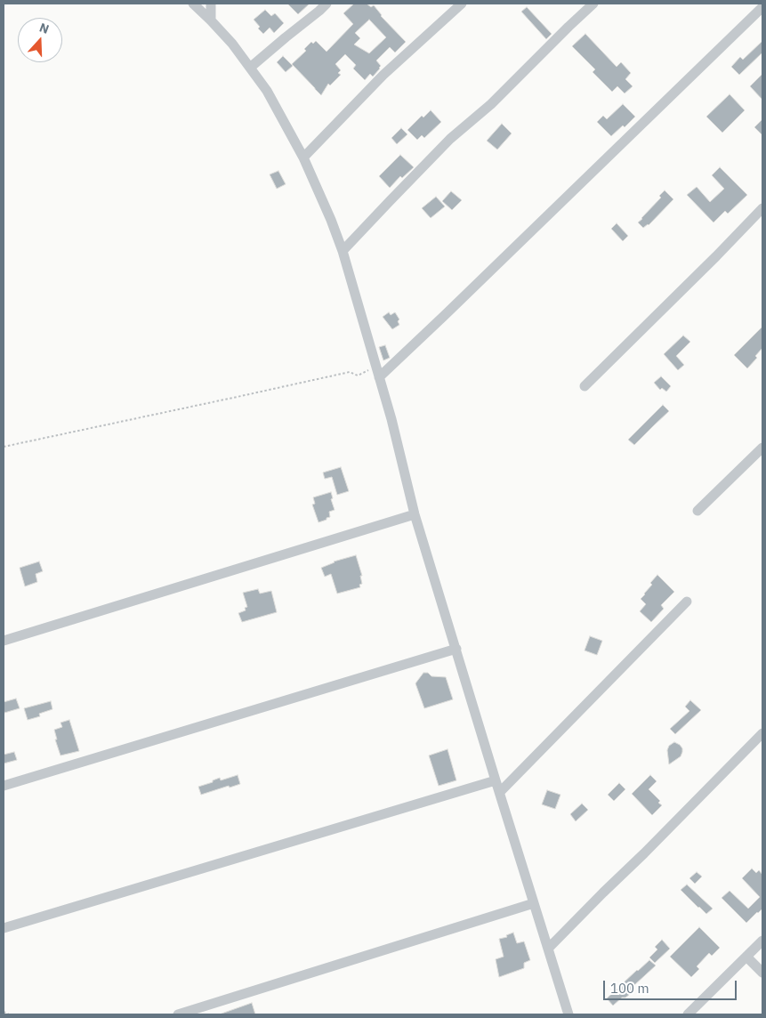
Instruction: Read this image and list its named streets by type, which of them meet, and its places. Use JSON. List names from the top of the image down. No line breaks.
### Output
{"scale_bar":"100 m","north":"top"}
